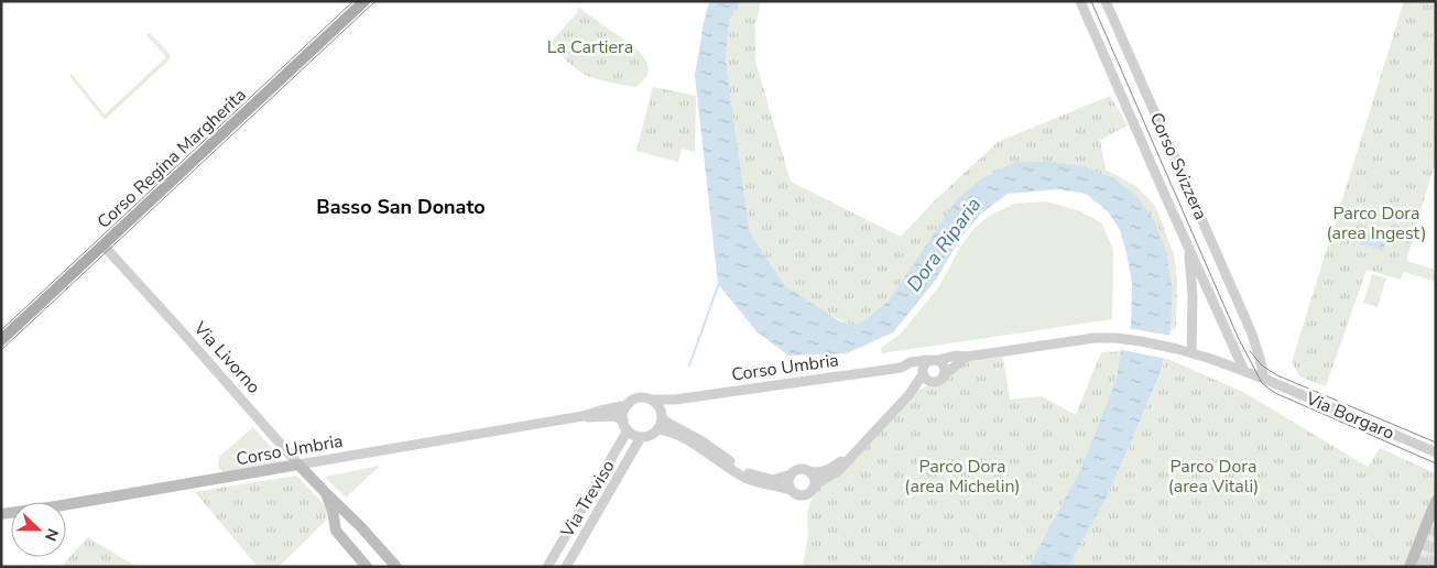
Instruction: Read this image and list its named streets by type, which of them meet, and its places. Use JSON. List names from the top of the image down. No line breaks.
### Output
{"streets":{"main road":["Corso Regina Margherita","Via Livorno","Corso Umbria"],"street":["Corso Svizzera","Via Borgaro","Via Treviso"]},"crossings":[["Corso Regina Margherita","Via Livorno"],["Corso Svizzera","Corso Umbria"],["Corso Svizzera","Via Borgaro"],["Via Livorno","Corso Umbria"],["Corso Umbria","Via Treviso"]],"districts":["Basso San Donato"],"water":["Dora Riparia"],"parks":["La Cartiera","Parco Dora (area Ingest)","Parco Dora (area Michelin)","Parco Dora (area Vitali)"],"north":"right"}
